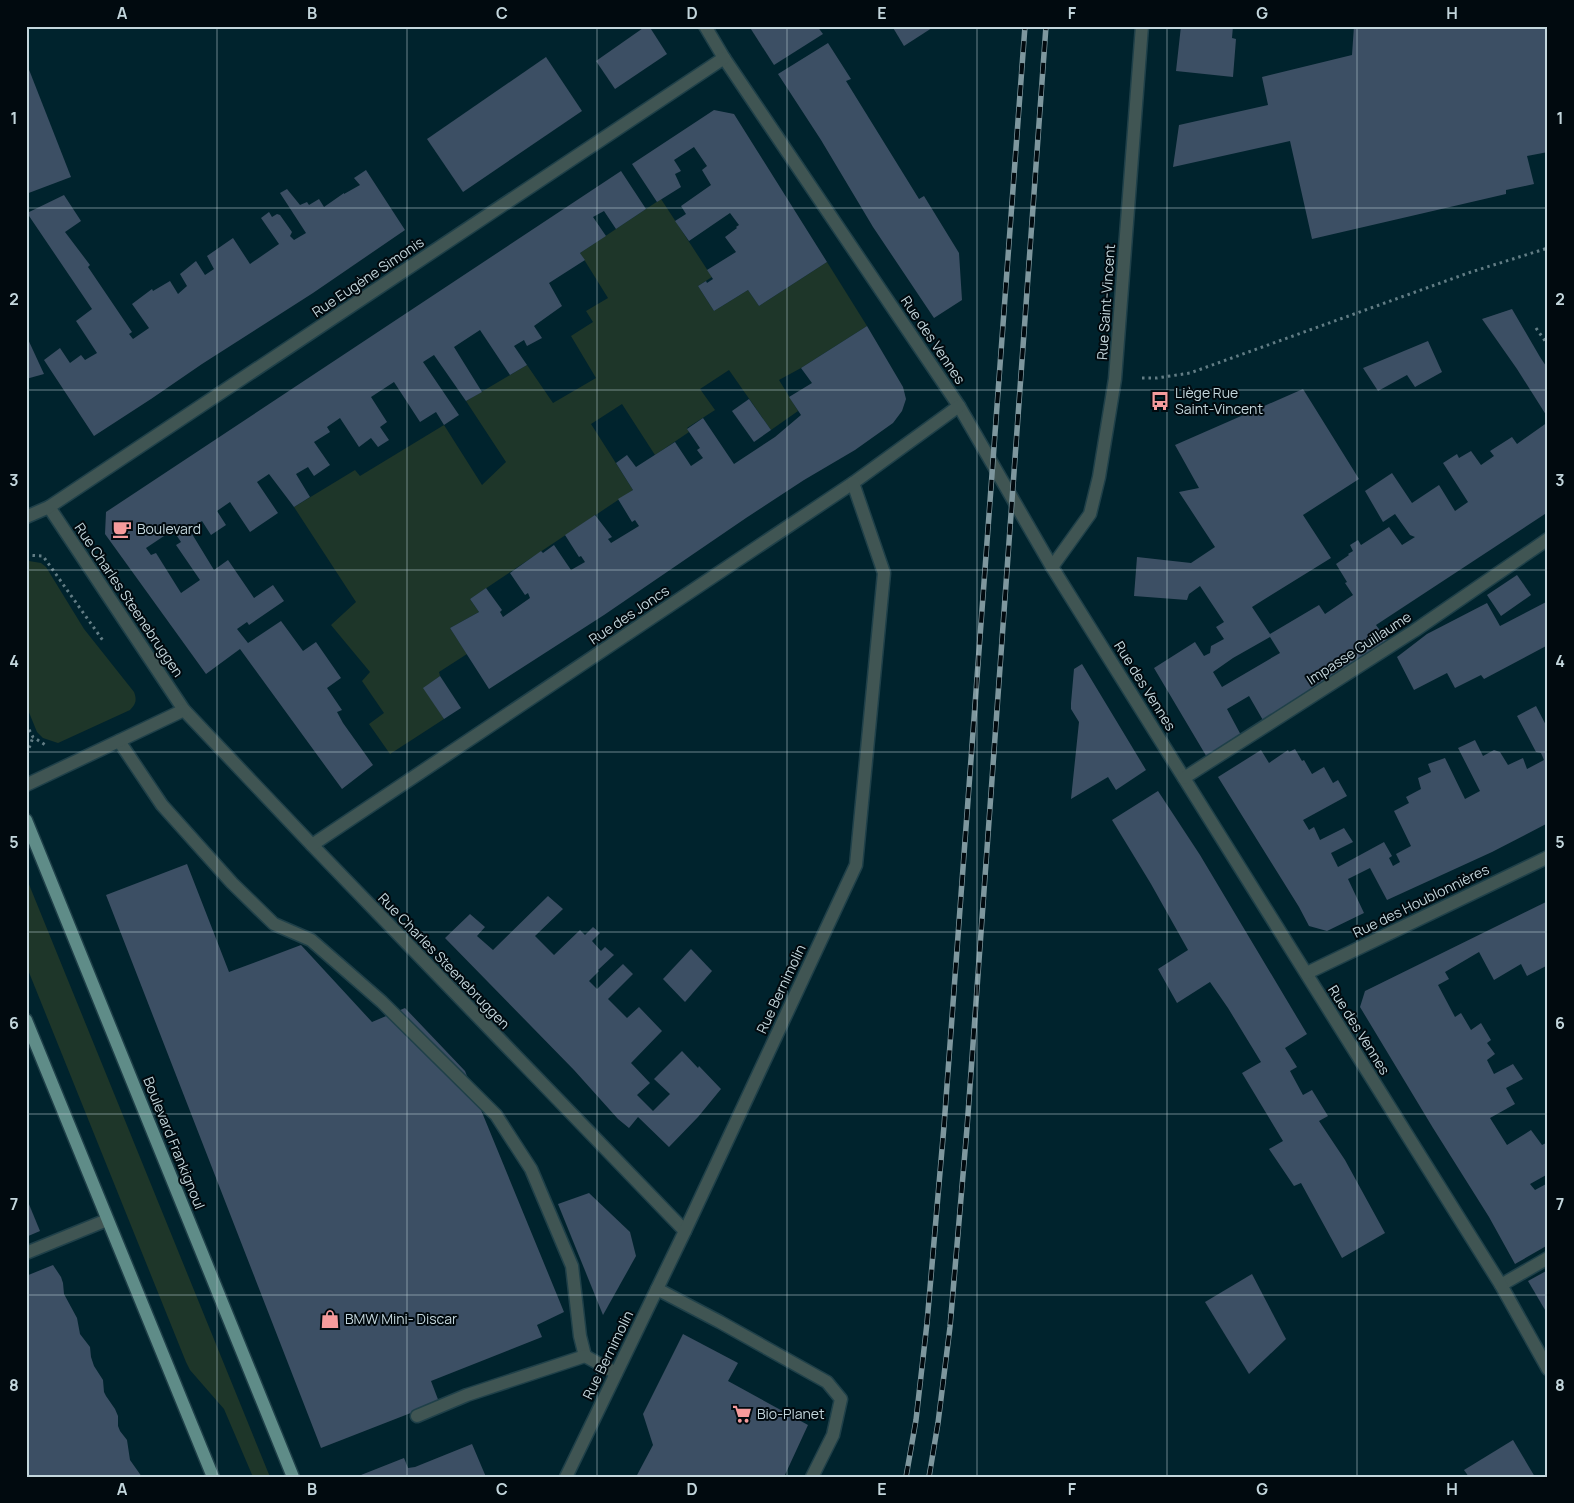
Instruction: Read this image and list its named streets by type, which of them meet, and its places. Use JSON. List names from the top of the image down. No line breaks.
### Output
{"streets":{"main road":["Boulevard Frankignoul"],"street":["Rue Eugène Simonis","Rue Saint-Vincent","Rue des Vennes","Rue Charles Steenebruggen","Rue des Joncs","Impasse Guillaume","Rue des Houblonnières","Rue Bernimolin"]},"crossings":[["Rue Eugène Simonis","Rue des Vennes"],["Rue Eugène Simonis","Rue Charles Steenebruggen"],["Rue Saint-Vincent","Rue des Vennes"],["Rue des Vennes","Rue des Joncs"],["Rue des Vennes","Impasse Guillaume"],["Rue des Vennes","Rue des Houblonnières"],["Rue Charles Steenebruggen","Rue des Joncs"],["Rue Charles Steenebruggen","Rue Bernimolin"],["Rue des Joncs","Rue Bernimolin"]],"places":{"bus stop":["Liège Rue Saint-Vincent"],"cafe":["Boulevard"],"shop":["BMW Mini- Discar"],"supermarket":["Bio-Planet"]},"grid":{"columns":["A","B","C","D","E","F","G","H"],"rows":["1","2","3","4","5","6","7","8"]}}
